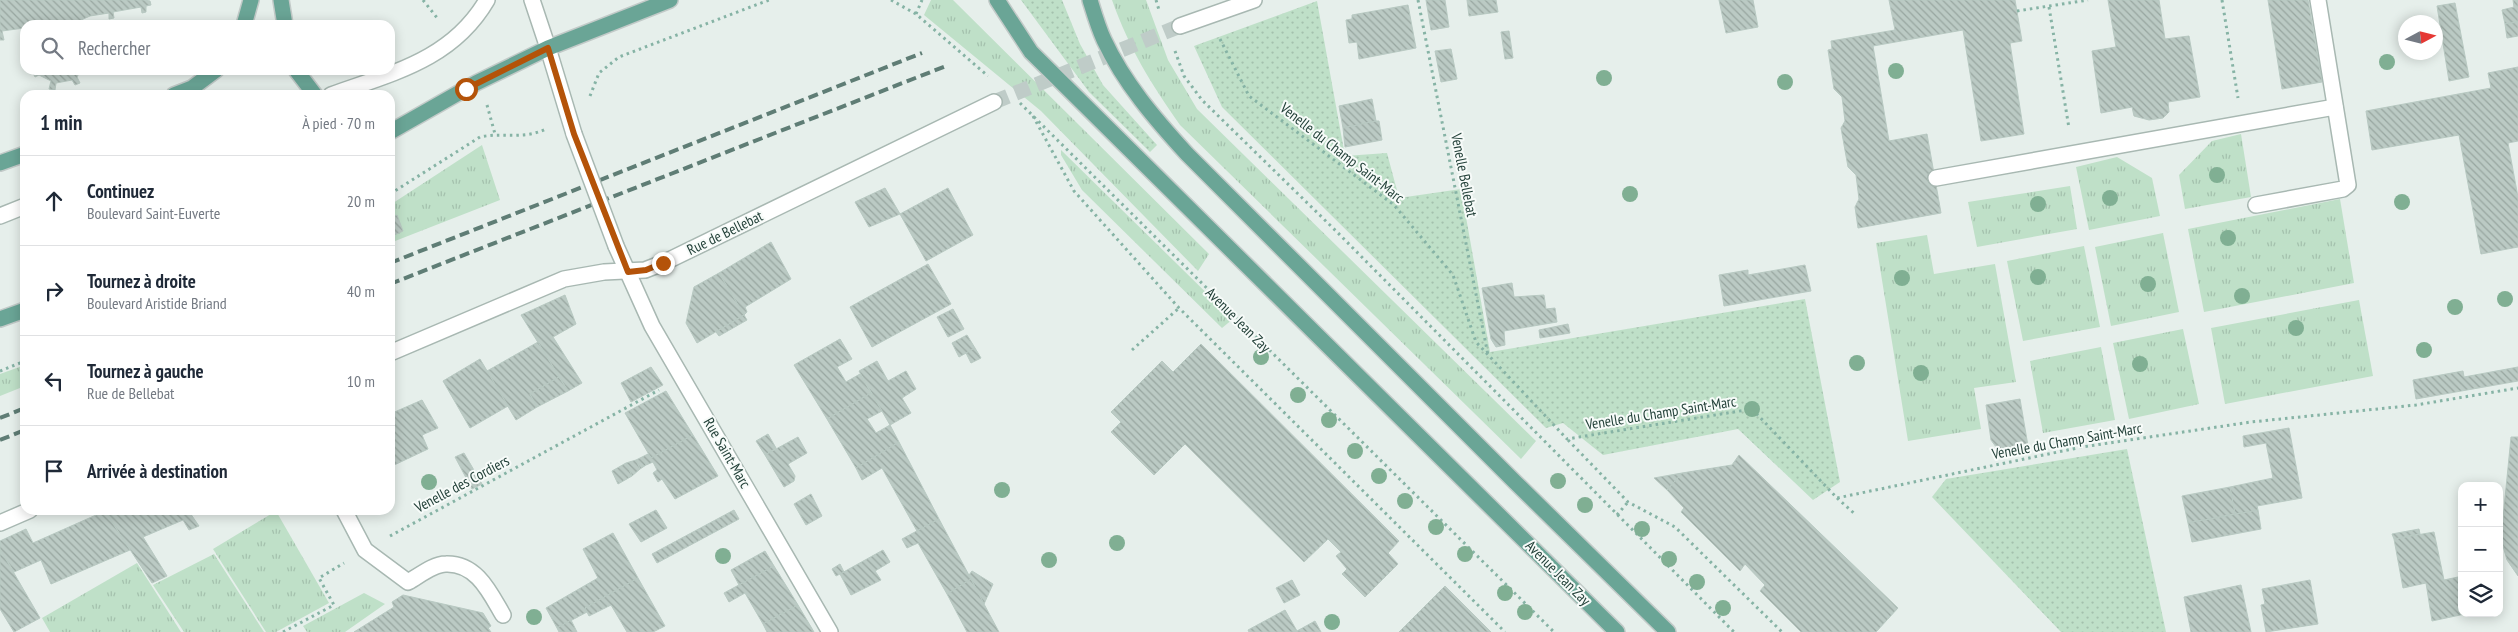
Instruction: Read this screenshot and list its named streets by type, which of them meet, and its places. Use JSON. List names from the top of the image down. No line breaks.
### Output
{"streets":{"main road":["Avenue Jean Zay"],"street":["Rue de Bellebat","Rue Saint-Marc"],"path":["Venelle du Champ Saint-Marc","Venelle Bellebat","Venelle des Cordiers"]},"crossings":[["Venelle du Champ Saint-Marc","Venelle Bellebat"],["Rue de Bellebat","Rue Saint-Marc"]],"north":"right","page":{"search":"Rechercher","heading":["1 min","À pied · 70 m"],"list":[["Continuez","Boulevard Saint-Euverte","20 m"],["Tournez à droite","Boulevard Aristide Briand","40 m"],["Tournez à gauche","Rue de Bellebat","10 m"],"Arrivée à destination"],"map_buttons":["+","−"]}}
